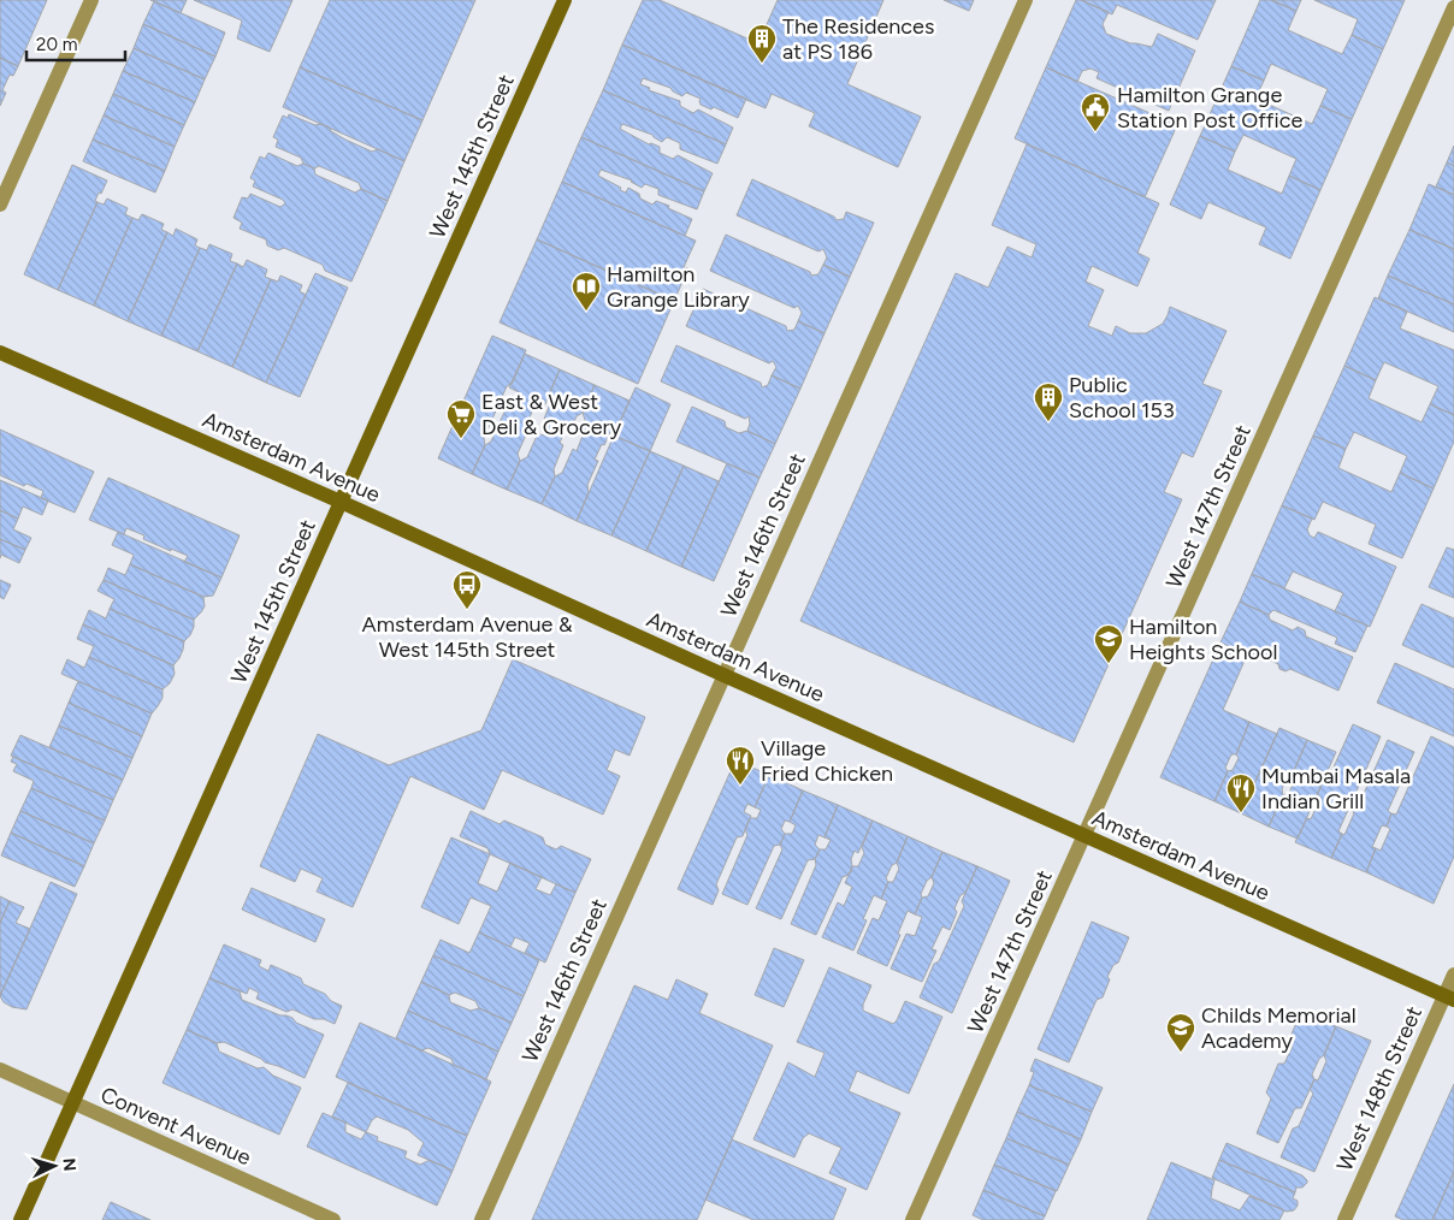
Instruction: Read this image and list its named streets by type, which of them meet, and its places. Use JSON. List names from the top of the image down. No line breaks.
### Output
{"streets":{"main road":["West 145th Street","Amsterdam Avenue"],"street":["West 147th Street","West 146th Street","West 148th Street","Convent Avenue"]},"crossings":[["West 145th Street","Amsterdam Avenue"],["West 145th Street","Convent Avenue"],["Amsterdam Avenue","West 147th Street"],["Amsterdam Avenue","West 146th Street"],["Amsterdam Avenue","West 148th Street"]],"places":{"building":["The Residences at PS 186","Public School 153"],"public building":["Hamilton Grange Station Post Office"],"library":["Hamilton Grange Library"],"supermarket":["East & West Deli & Grocery"],"bus stop":["Amsterdam Avenue & West 145th Street"],"school or university":["Hamilton Heights School","Childs Memorial Academy"],"restaurant":["Village Fried Chicken","Mumbai Masala Indian Grill"]},"scale_bar":"20 m","north":"right"}
